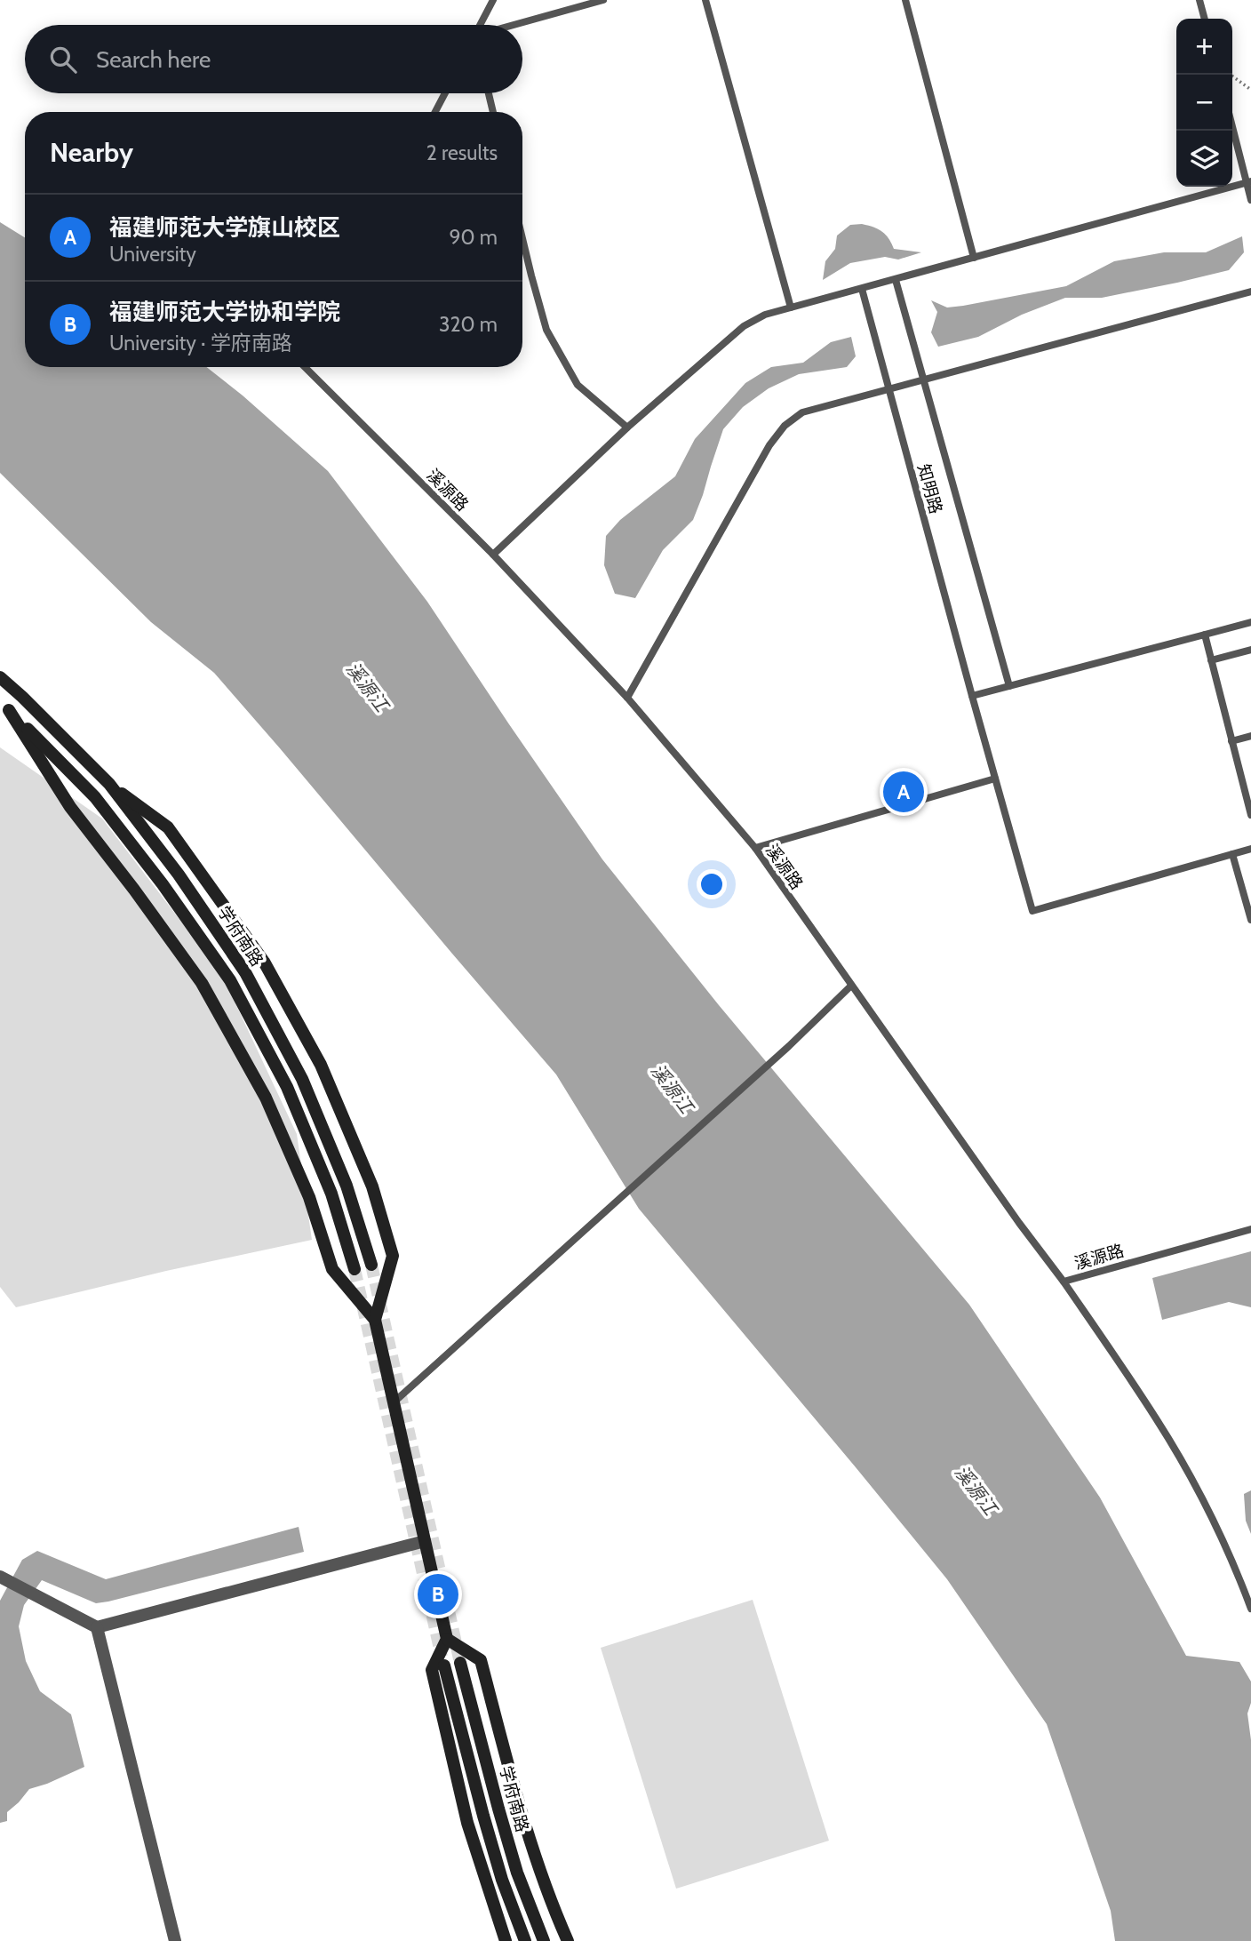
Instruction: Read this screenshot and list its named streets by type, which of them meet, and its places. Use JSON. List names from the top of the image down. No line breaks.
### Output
{"streets":{"main road":["学府南路"],"lane":["知明路","溪源路"]},"water":["溪源江"],"page":{"map_buttons":["+","−"],"search":"Search here","heading":["Nearby","2 results"],"list":[{"mark":"A","name":"福建师范大学旗山校区","note":"University","value":"90 m"},{"mark":"B","name":"福建师范大学协和学院","note":"University · 学府南路","value":"320 m"}],"pins":["A","B"]}}
